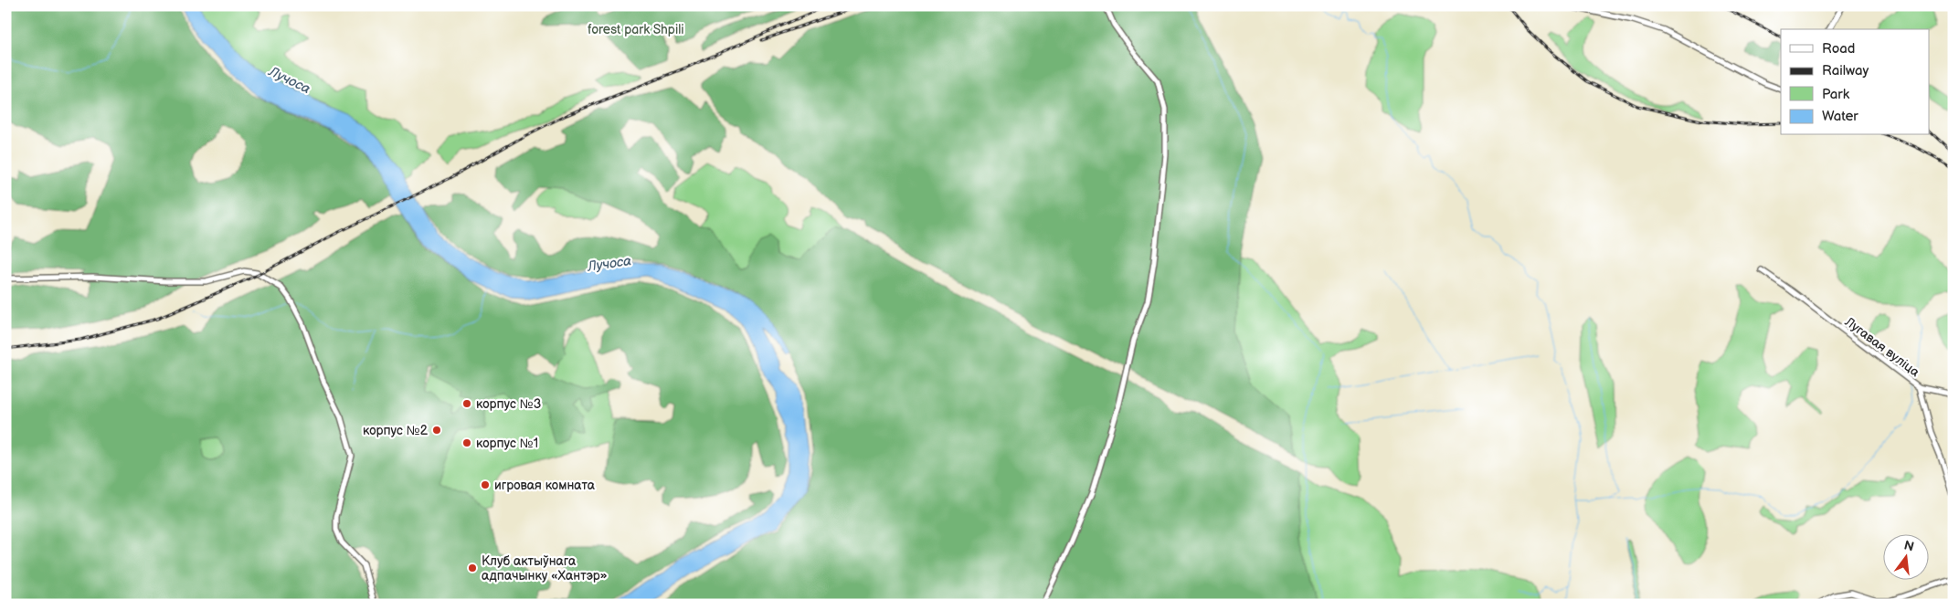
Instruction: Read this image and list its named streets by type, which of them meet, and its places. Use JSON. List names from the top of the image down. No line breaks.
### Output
{"streets":{"street":["Лугавая вуліца"]},"water":["Лучоса"],"parks":["forest park Shpili"],"places":["корпус №3","корпус №2","корпус №1","игровая комната","Клуб актыўнага адпачынку «Хантэр»"],"legend":["Road","Railway","Park","Water"],"north":"top"}
